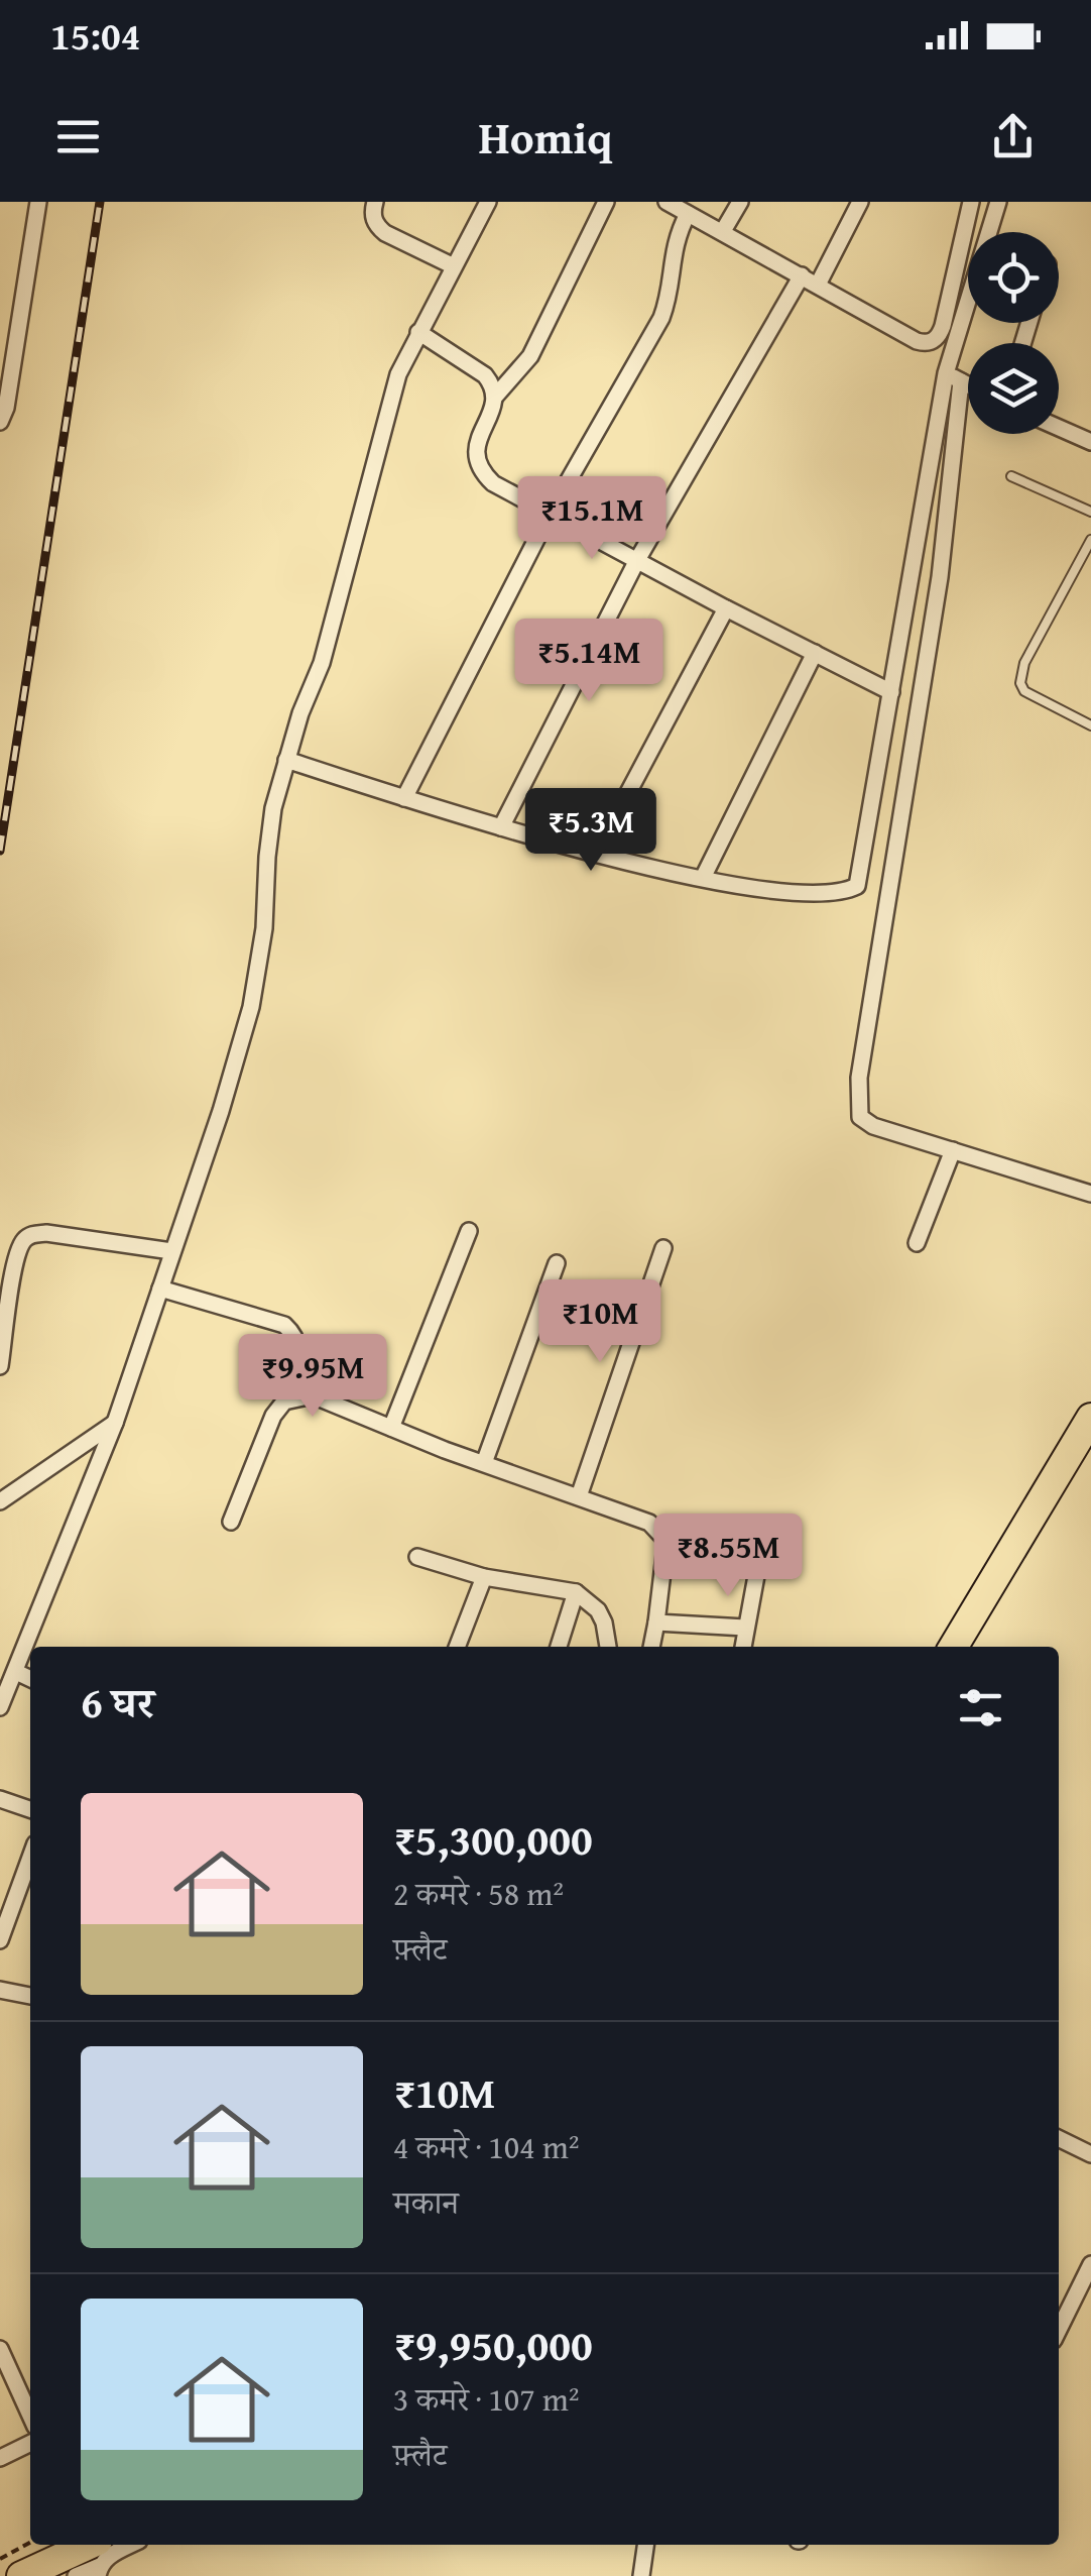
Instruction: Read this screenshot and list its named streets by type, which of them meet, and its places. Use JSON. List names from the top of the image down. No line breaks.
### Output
{"page":{"status":"15:04","header":"Homiq","price":["₹15.1M","₹5.14M","₹5.3M","₹10M","₹9.95M","₹8.55M"],"heading":"6 घर","list":[{"name":"₹5,300,000","note":"2 कमरे · 58 m² · फ़्लैट"},{"name":"₹10M","note":"4 कमरे · 104 m² · मकान"},{"name":"₹9,950,000","note":"3 कमरे · 107 m² · फ़्लैट"}]}}
